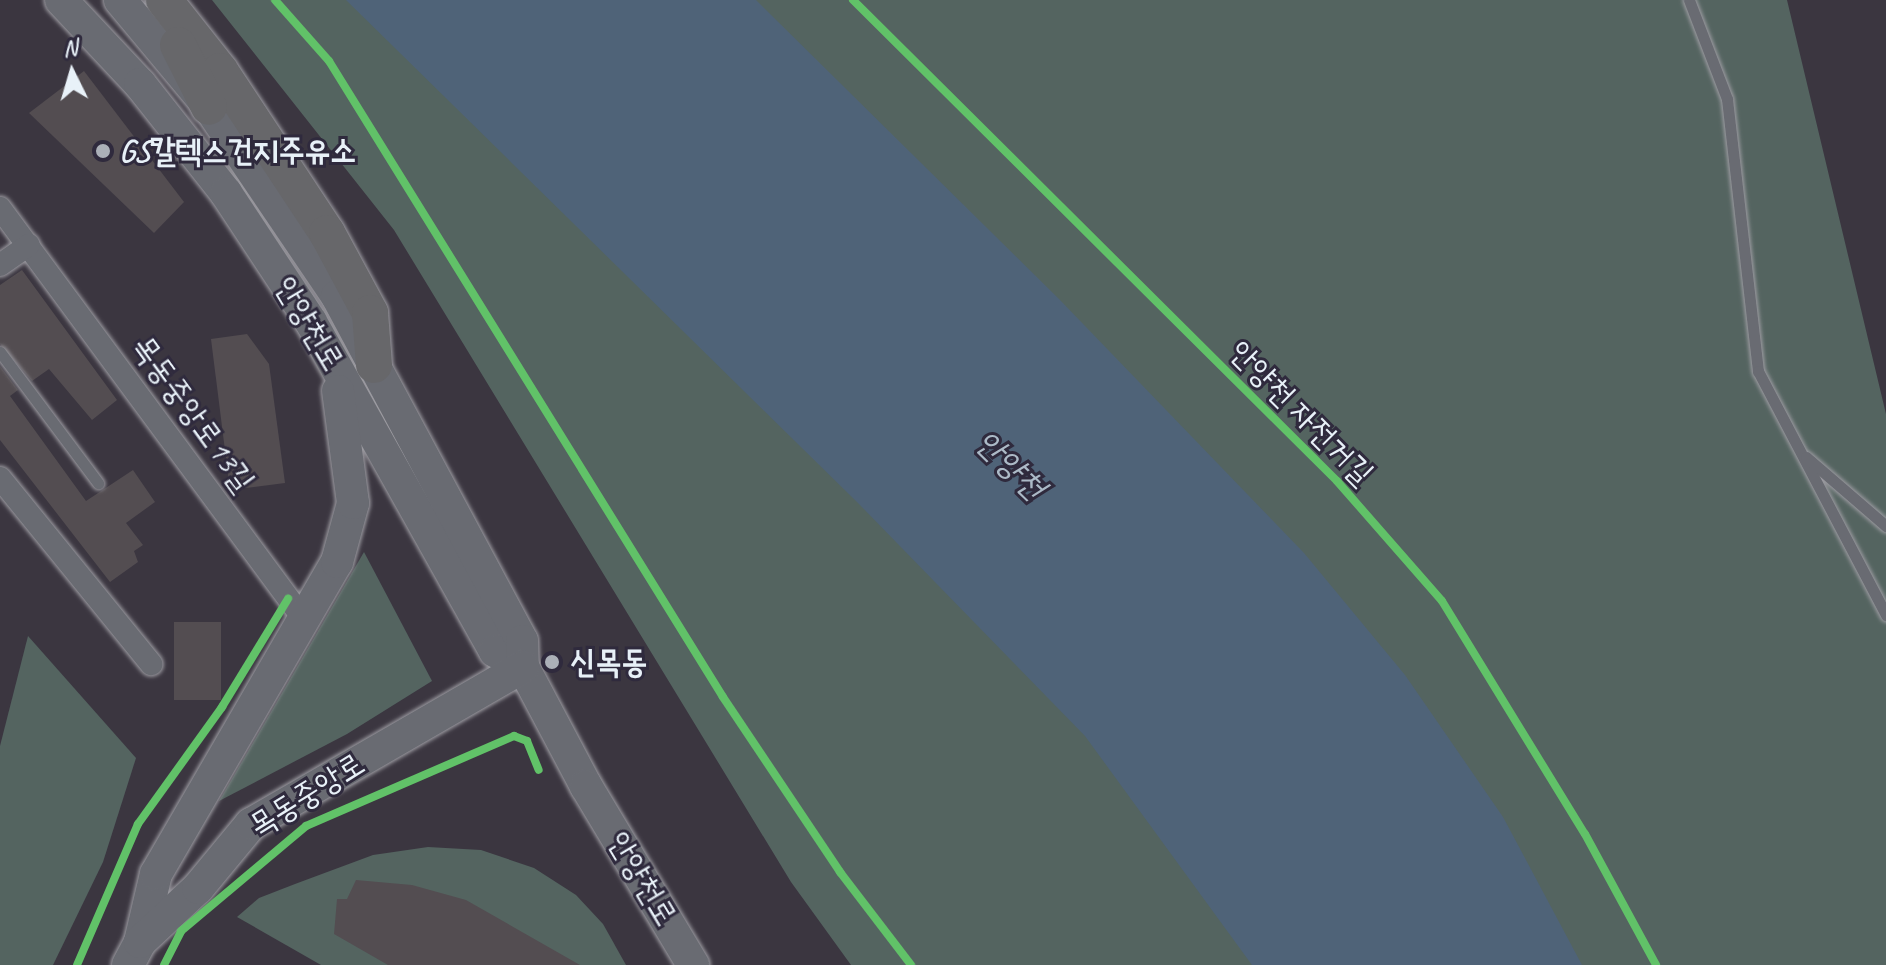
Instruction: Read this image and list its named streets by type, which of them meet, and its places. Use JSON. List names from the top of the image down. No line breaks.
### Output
{"streets":{"main road":["안양천로","목동중앙로"],"street":["목동중앙로13길"],"cycle path":["안양천 자전거길"]},"crossings":[["안양천로","목동중앙로"]],"water":["안양천"],"places":["GS칼텍스건지주유소","신목동"],"north":"top"}
